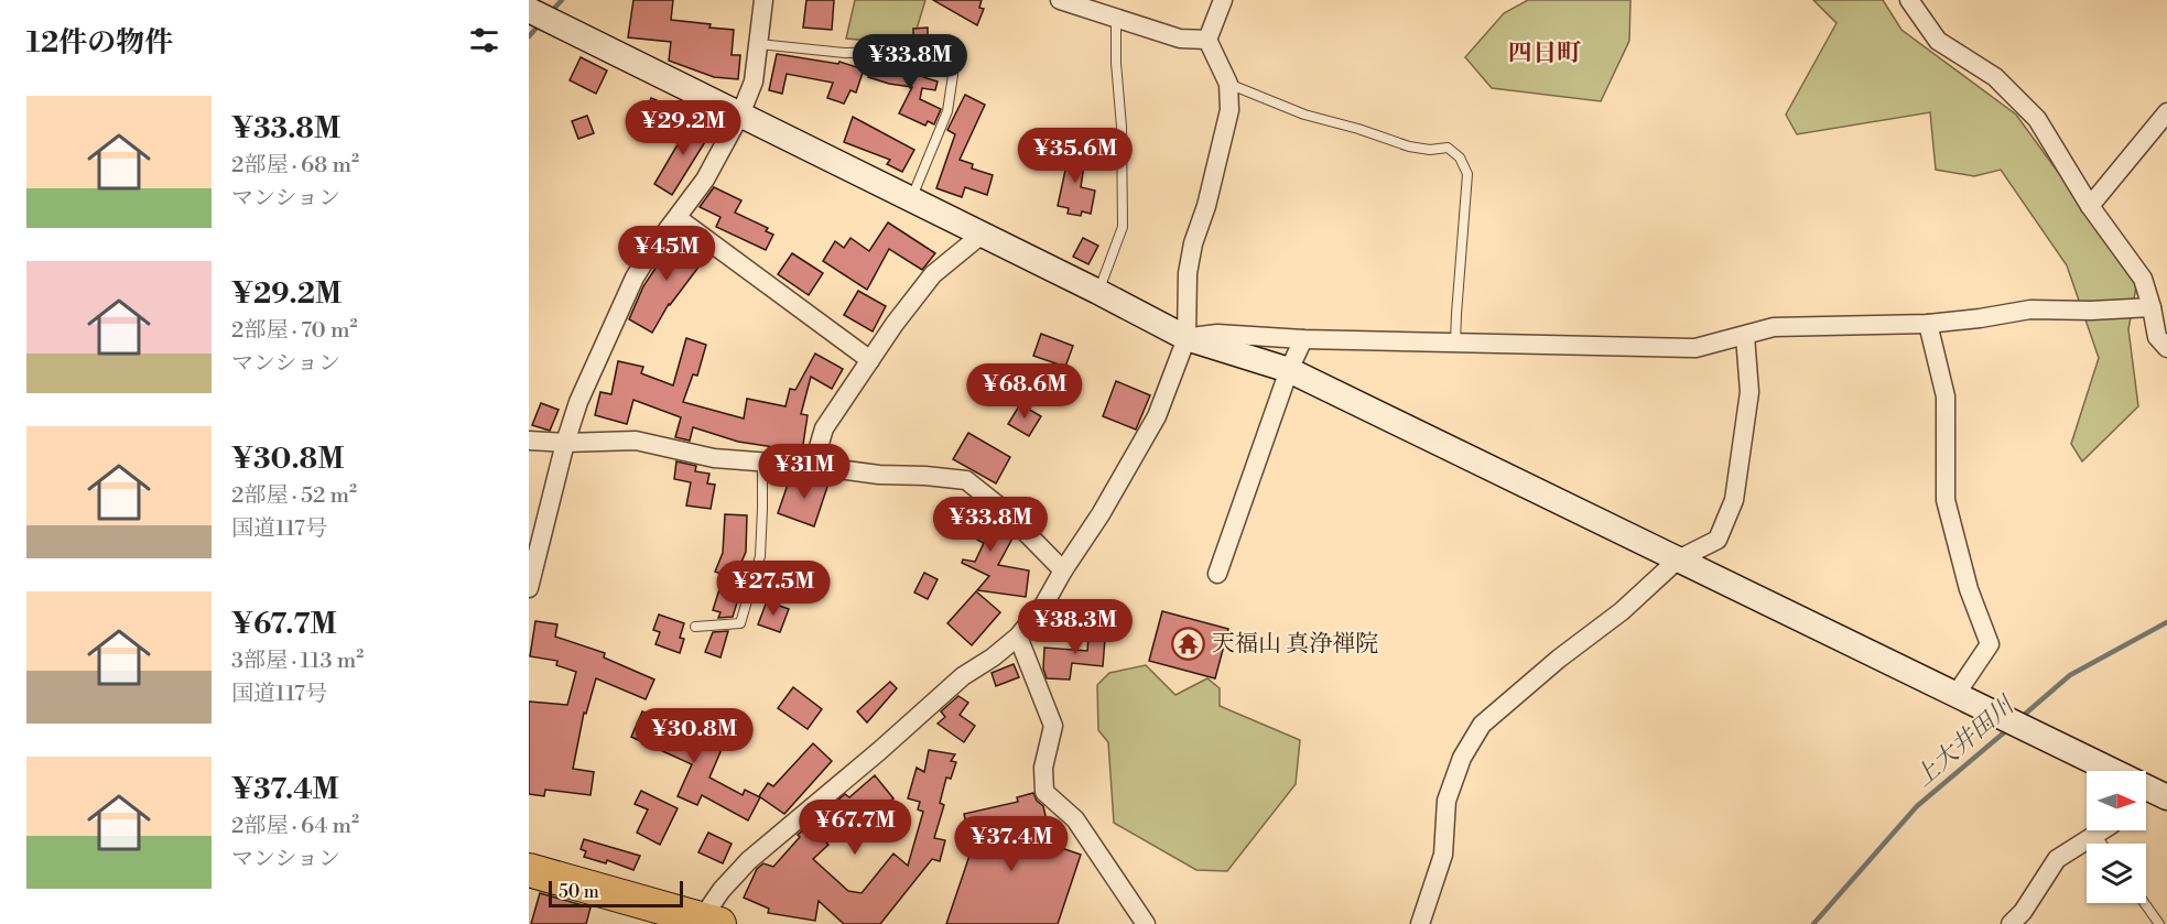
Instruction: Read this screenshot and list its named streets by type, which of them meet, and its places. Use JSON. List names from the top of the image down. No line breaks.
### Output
{"districts":["四日町"],"water":["上大井田川"],"places":{"temple":["天福山 真浄禅院"]},"scale_bar":"50 m","north":"right","page":{"heading":"12件の物件","price":["¥33.8M","¥29.2M","¥35.6M","¥45M","¥68.6M","¥31M","¥33.8M","¥27.5M","¥38.3M","¥30.8M","¥67.7M","¥37.4M"],"list":[{"name":"¥33.8M","note":"2部屋 · 68 m² · マンション"},{"name":"¥29.2M","note":"2部屋 · 70 m² · マンション"},{"name":"¥30.8M","note":"2部屋 · 52 m² · 国道117号"},{"name":"¥67.7M","note":"3部屋 · 113 m² · 国道117号"},{"name":"¥37.4M","note":"2部屋 · 64 m² · マンション"}],"scale":"50 m"}}
